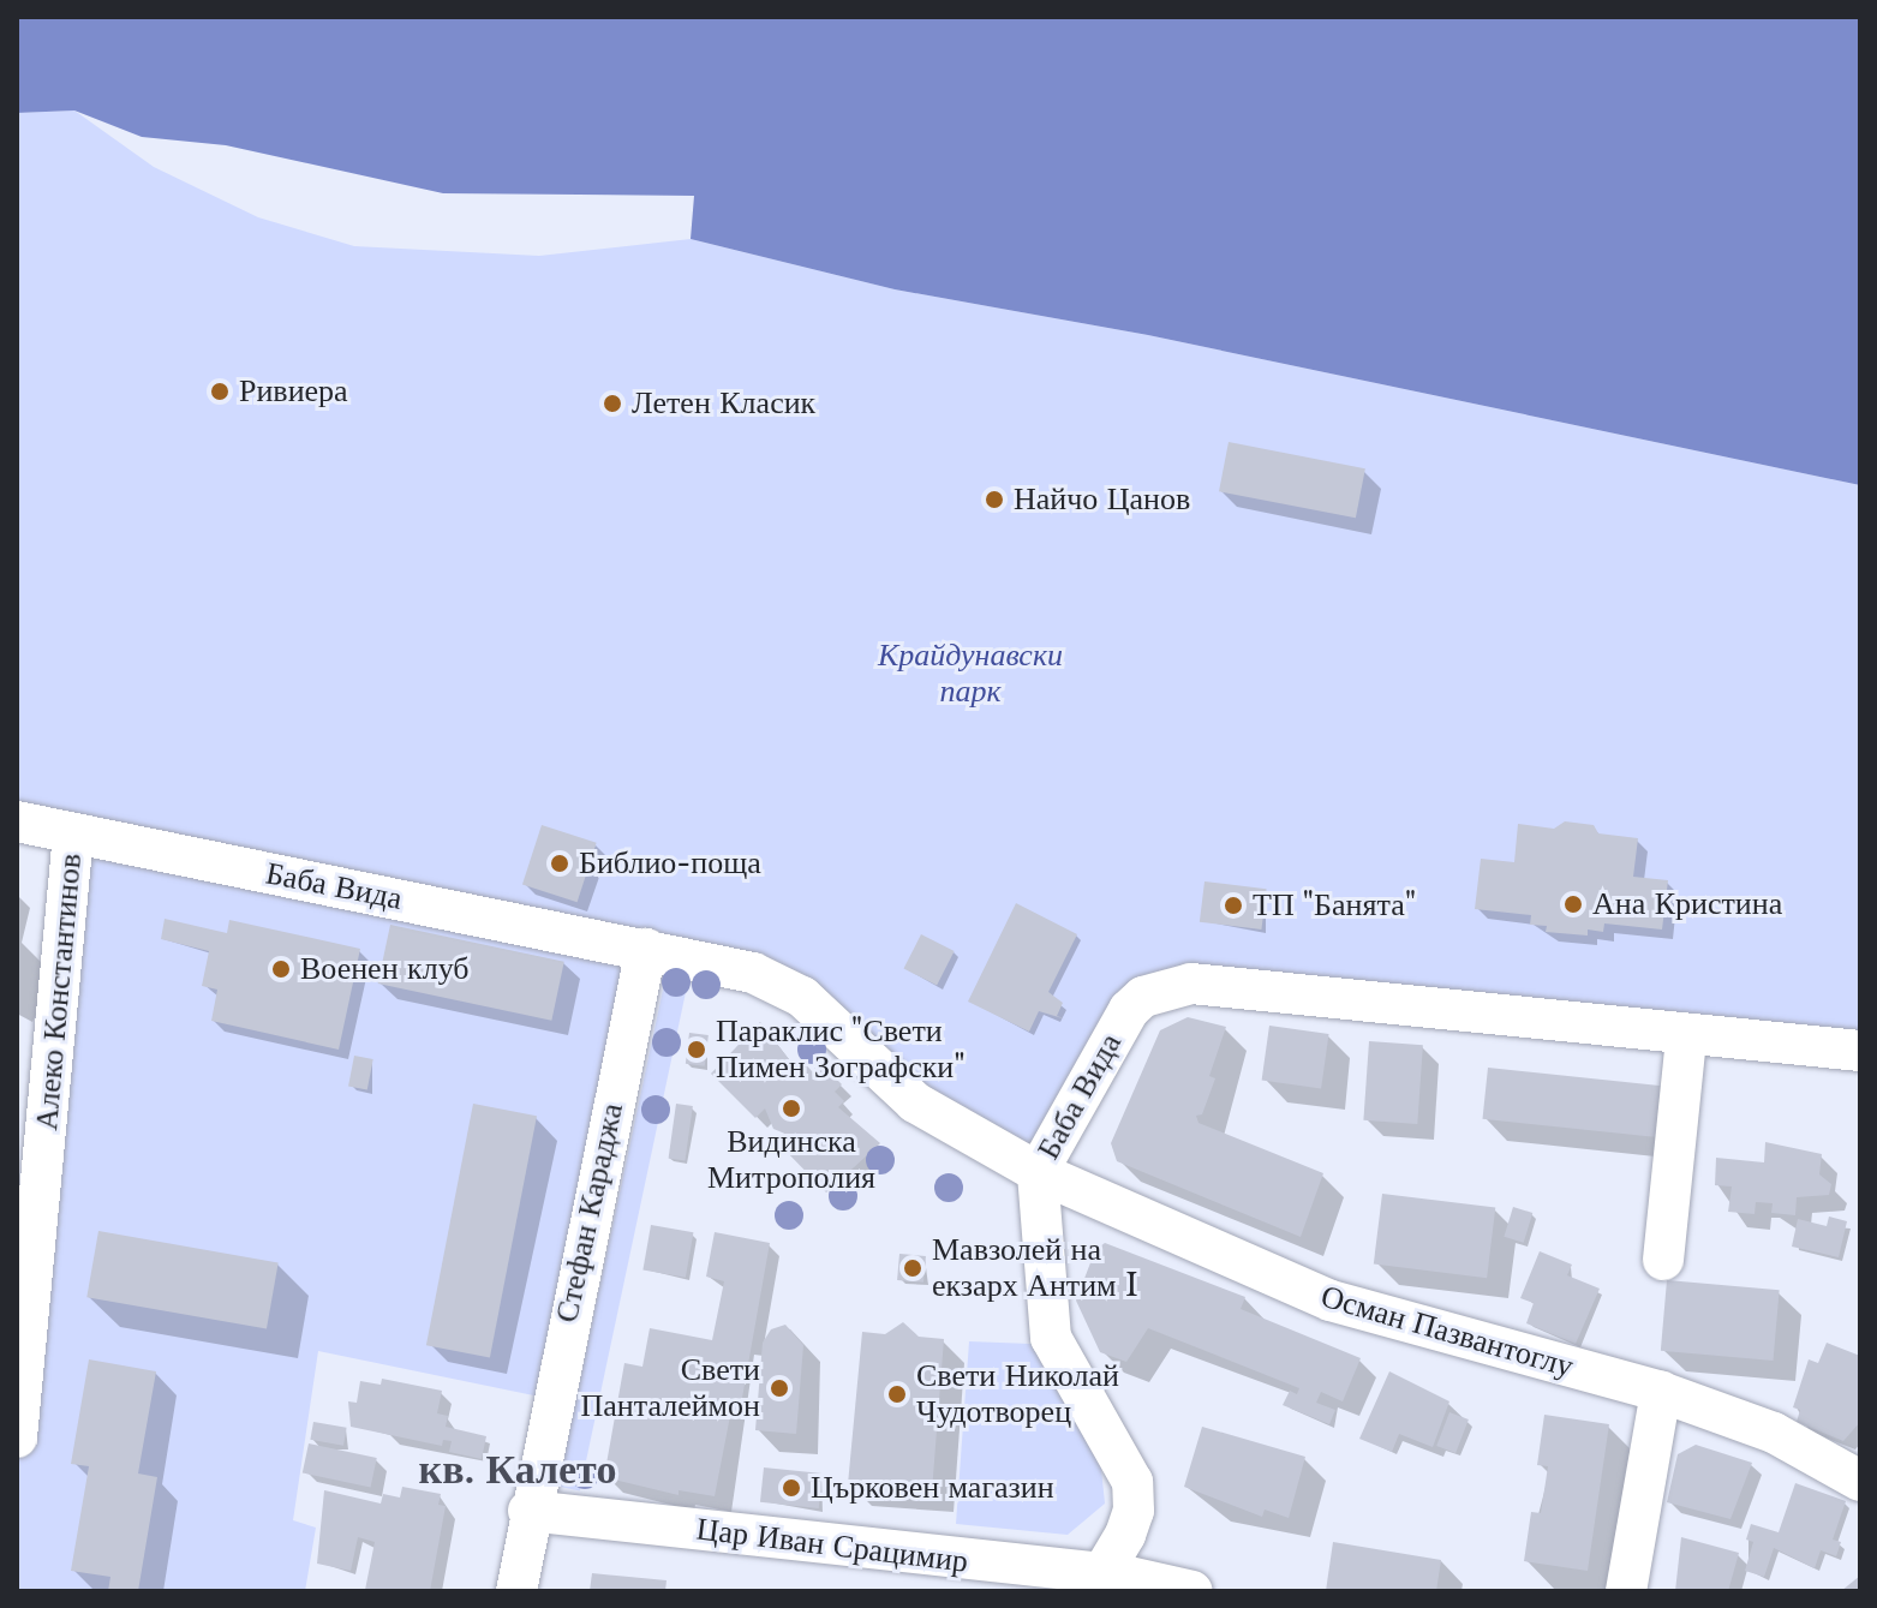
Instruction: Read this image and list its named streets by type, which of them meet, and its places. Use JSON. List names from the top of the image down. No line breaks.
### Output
{"streets":{"street":["Баба Вида","Алеко Константинов","Стефан Караджа","Осман Пазвантоглу","Цар Иван Срацимир"]},"crossings":[["Баба Вида","Алеко Константинов"],["Баба Вида","Стефан Караджа"],["Баба Вида","Осман Пазвантоглу"],["Стефан Караджа","Цар Иван Срацимир"]],"districts":["кв. Калето"],"parks":["Крайдунавски парк"],"places":["Ривиера","Летен Класик","Найчо Цанов","Библио-поща","Ана Кристина","ТП \"Банята\"","Военен клуб","Параклис \"Свети Пимен Зографски\"","Видинска Митрополия","Мавзолей на екзарх Антим I","Свети Панталеймон","Свети Николай Чудотворец","Църковен магазин"]}
